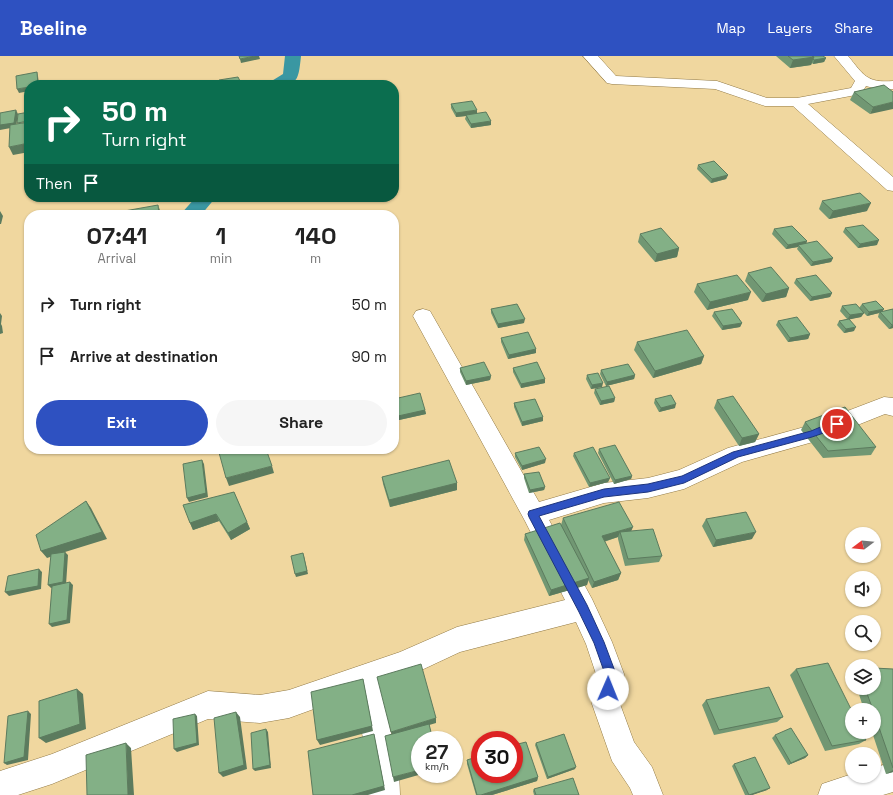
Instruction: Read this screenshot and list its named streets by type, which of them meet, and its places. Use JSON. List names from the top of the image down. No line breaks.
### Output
{"north":"left","page":{"header":"Beeline","nav":["Map","Layers","Share"],"turn":["50 m","Turn right"],"then":"Then","eta":["07:41","Arrival","1","min","140","m"],"list":[{"name":"Turn right","value":"50 m"},{"name":"Arrive at destination","value":"90 m"}],"buttons":["Exit","Share"],"map_buttons":["+","−"],"speed":"27 km/h","limit":"30"}}
